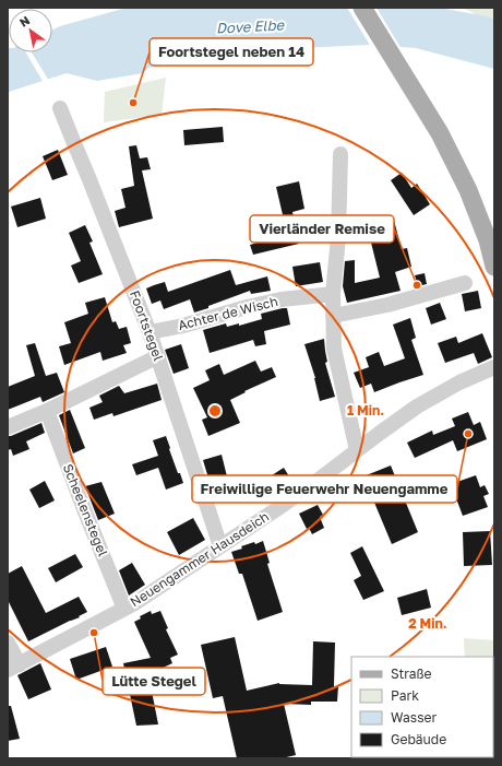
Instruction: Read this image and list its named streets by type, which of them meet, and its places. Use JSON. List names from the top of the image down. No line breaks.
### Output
{"streets":{"street":["Achter de Wisch","Foortstegel","Scheelenstegel","Neuengammer Hausdeich"]},"crossings":[["Achter de Wisch","Foortstegel"],["Foortstegel","Neuengammer Hausdeich"],["Scheelenstegel","Neuengammer Hausdeich"]],"water":["Dove Elbe"],"places":["Foortstegel neben 14","Vierländer Remise","Freiwillige Feuerwehr Neuengamme","Lütte Stegel"],"legend":["Straße","Park","Wasser","Gebäude"],"north":"top left","rings":["1 Min.","2 Min."]}
